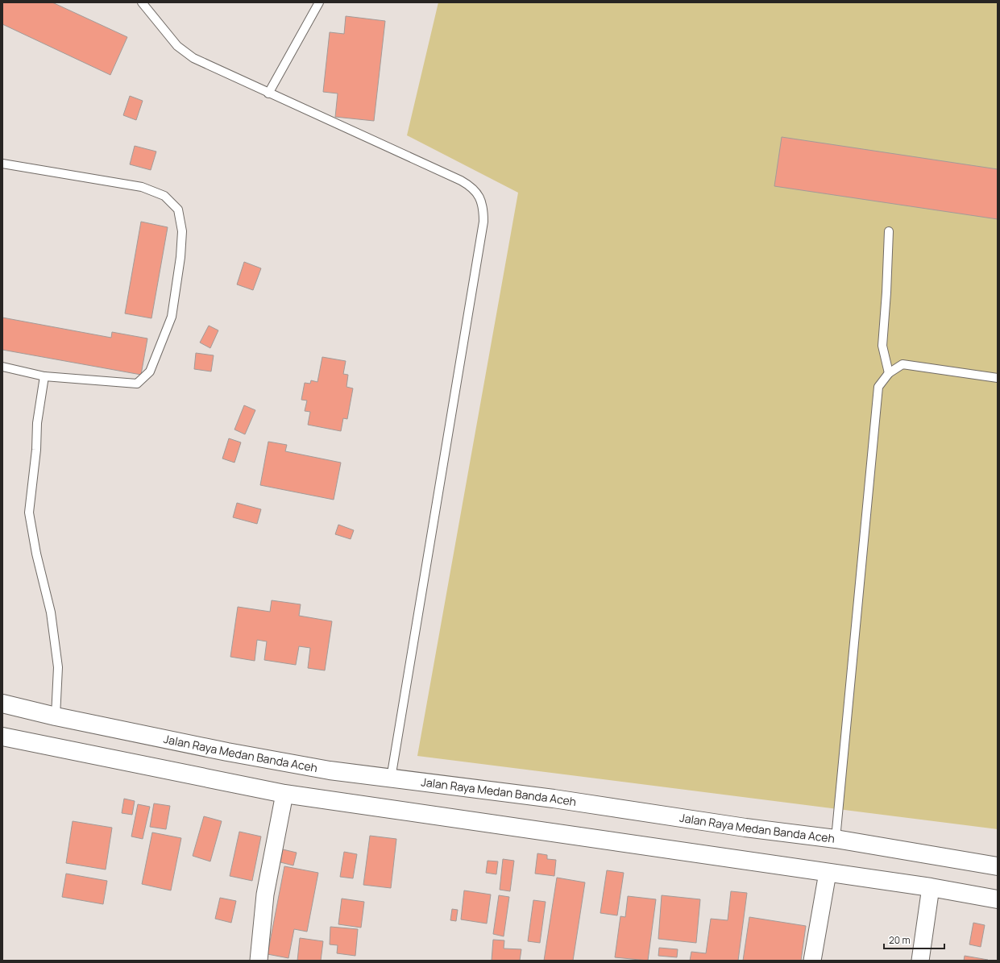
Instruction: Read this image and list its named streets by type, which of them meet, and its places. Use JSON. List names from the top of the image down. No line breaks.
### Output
{"streets":{"highway":["Jalan Raya Medan Banda Aceh"]},"scale_bar":"20 m"}
